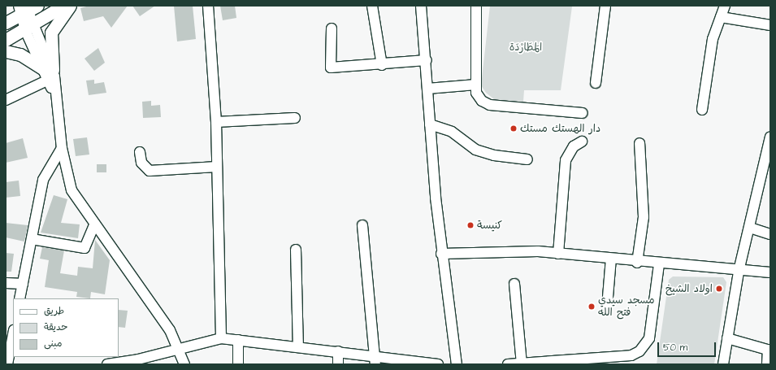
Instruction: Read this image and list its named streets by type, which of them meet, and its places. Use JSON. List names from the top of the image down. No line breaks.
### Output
{"parks":["المَطَارْدَة"],"places":["دار الهستك مستك","كنيسة","اولاد الشيخ","مسجد سيدي فتح الله"],"legend":["طريق","حديقة","مبنى"],"scale_bar":"50 m"}
